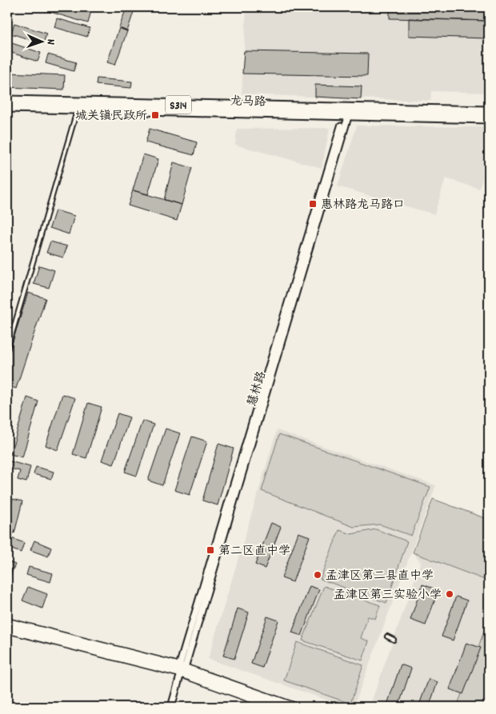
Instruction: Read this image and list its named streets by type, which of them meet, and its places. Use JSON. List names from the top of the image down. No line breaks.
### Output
{"streets":{"main road":["龙马路","S314"],"street":["慧林路"]},"crossings":[["龙马路","慧林路"]],"places":{"transit":["城关镇民政所","惠林路龙马路口","第二区直中学"],"other":["孟津区第二县直中学","孟津区第三实验小学"]},"north":"right"}
